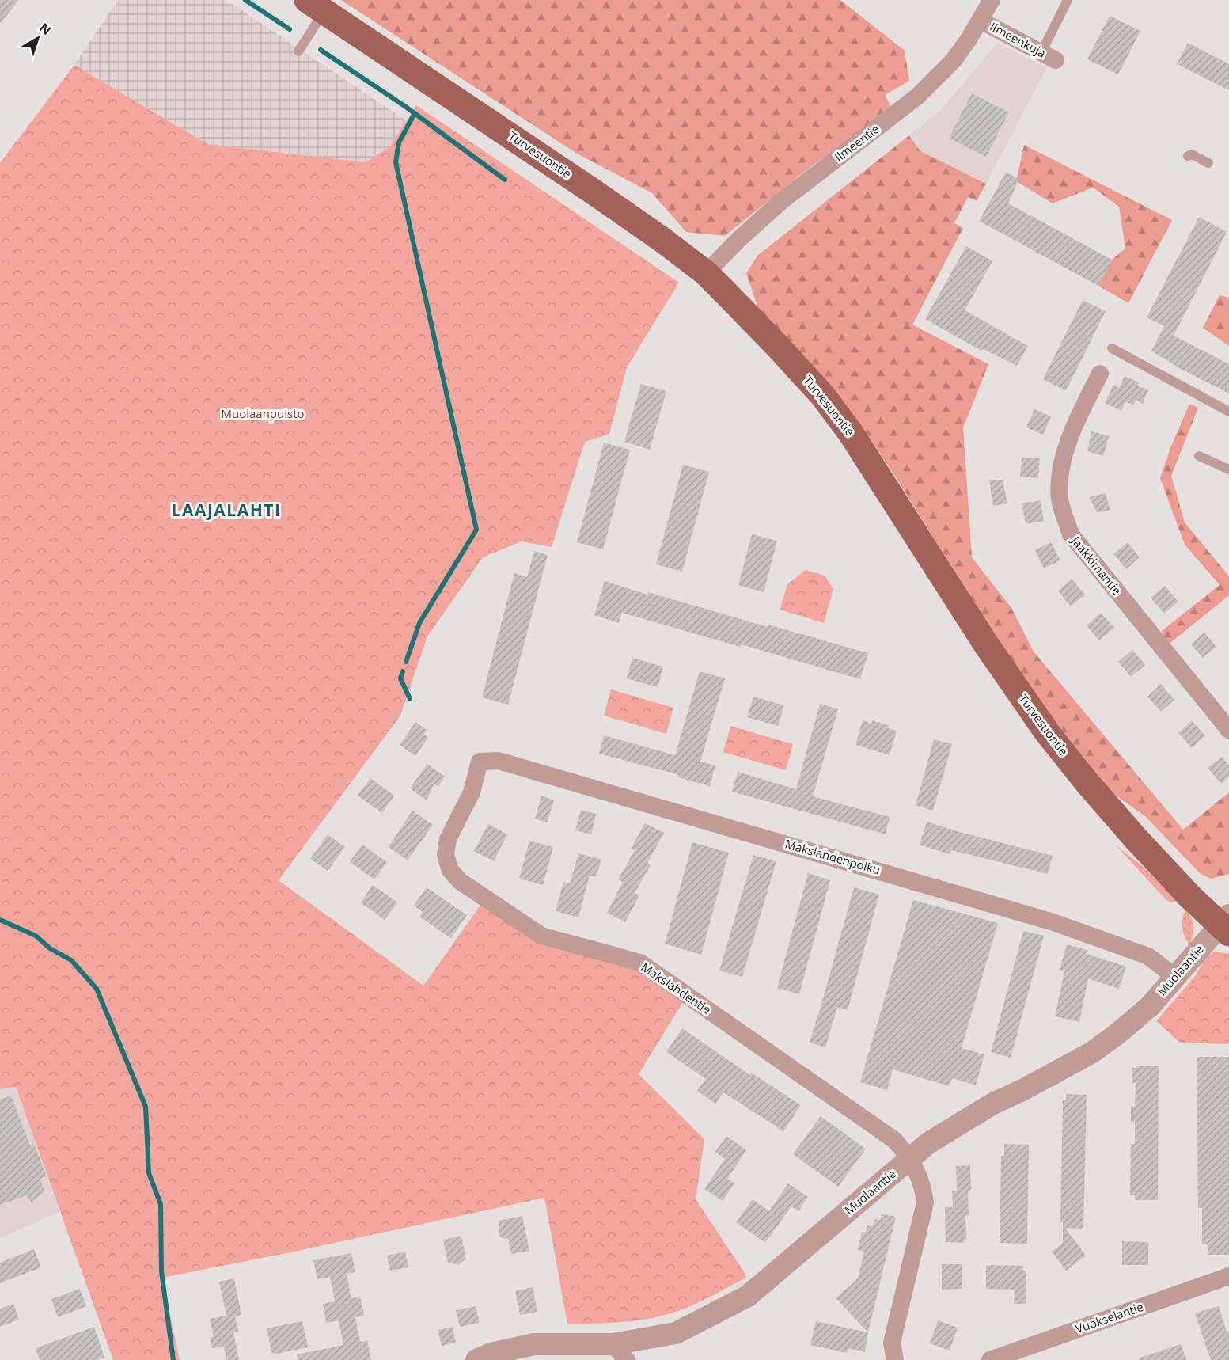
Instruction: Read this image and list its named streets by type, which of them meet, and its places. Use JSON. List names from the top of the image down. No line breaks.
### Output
{"streets":{"main road":["Turvesuontie"],"street":["Ilmeenkuja","Ilmeentie","Jaakkimantie","Makslahdenpolku","Muolaantie","Makslahdentie","Vuokselantie"]},"crossings":[["Ilmeenkuja","Ilmeentie"],["Ilmeentie","Turvesuontie"],["Turvesuontie","Muolaantie"],["Makslahdenpolku","Muolaantie"],["Makslahdenpolku","Makslahdentie"],["Muolaantie","Makslahdentie"]],"districts":["LAAJALAHTI"],"parks":["Muolaanpuisto"],"north":"top right"}
